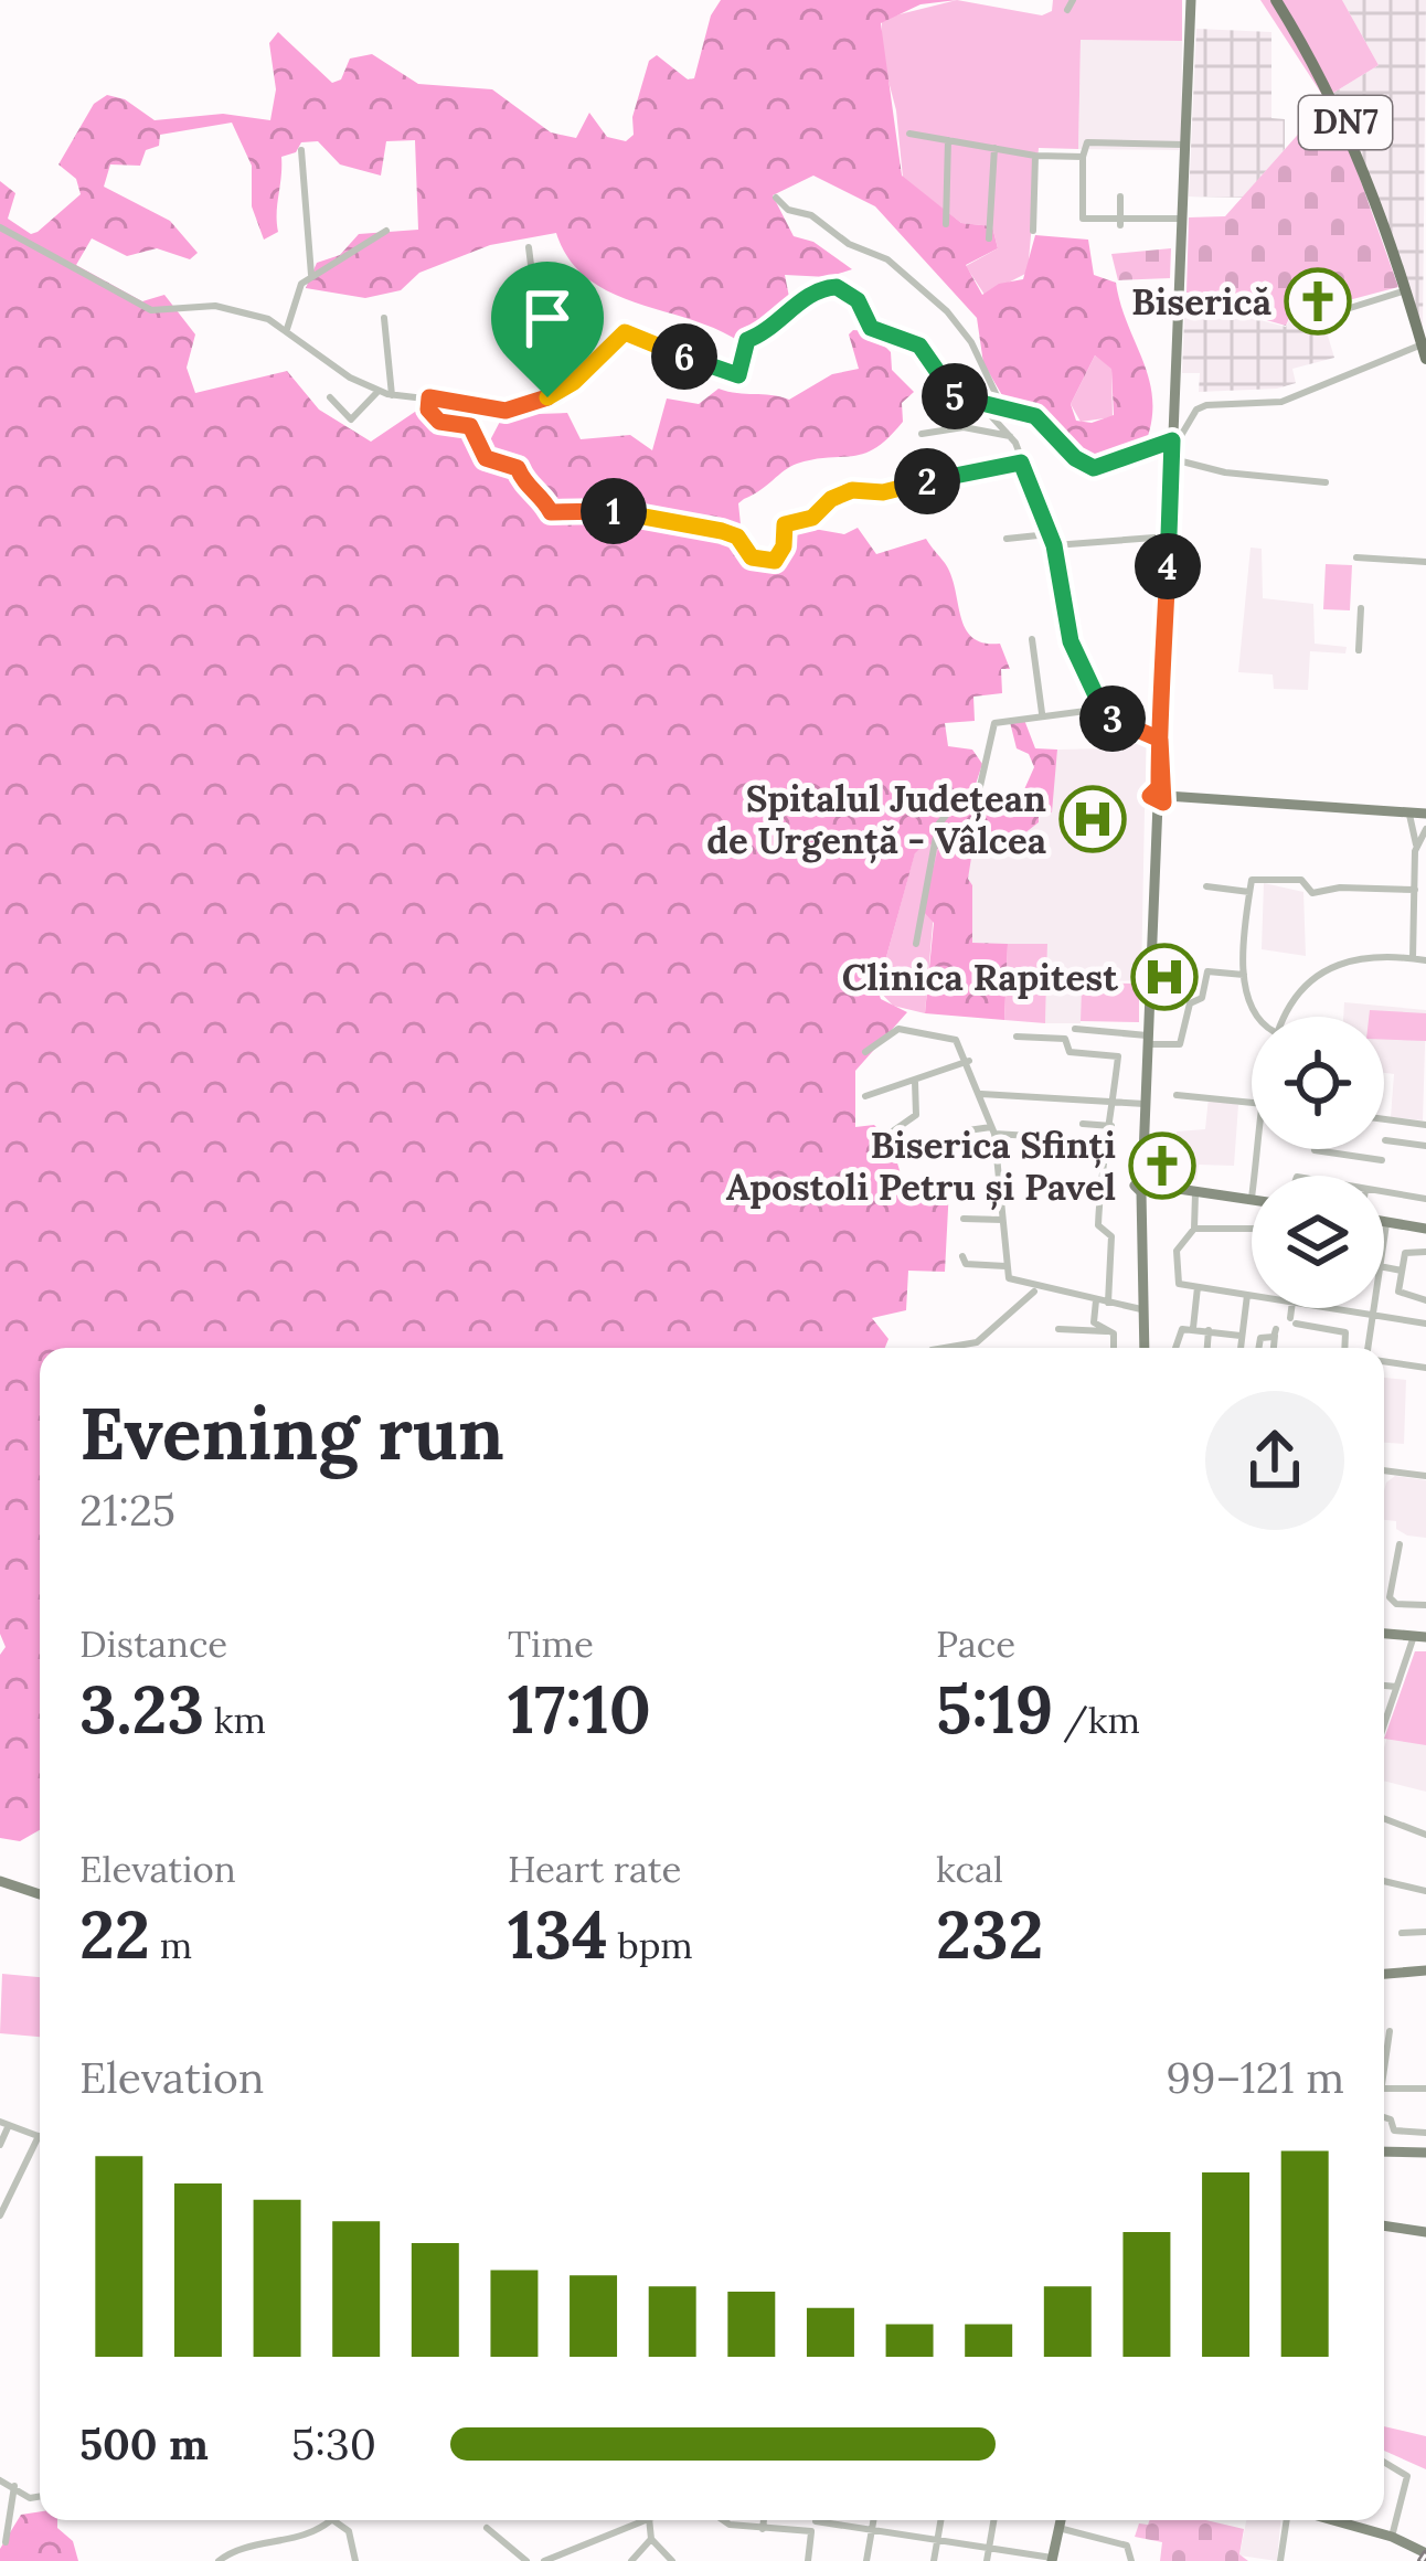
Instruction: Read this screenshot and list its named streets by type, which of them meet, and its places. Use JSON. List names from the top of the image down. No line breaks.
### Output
{"streets":{"highway":["DN7"]},"places":{"church":["Biserică","Biserica Sfinți Apostoli Petru și Pavel"],"hospital":["Spitalul Județean de Urgență - Vâlcea","Clinica Rapitest"]},"page":{"pins":["6","5","2","1","4","3"],"heading":["Evening run","21:25"],"stats":[["Distance","3.23 km"],["Time","17:10"],["Pace","5:19 /km"],["Elevation","22 m"],["Heart rate","134 bpm"],["kcal","232"]],"chart":["Elevation","99–121 m"],"list":[{"name":"500 m","note":"5:30"}]}}
